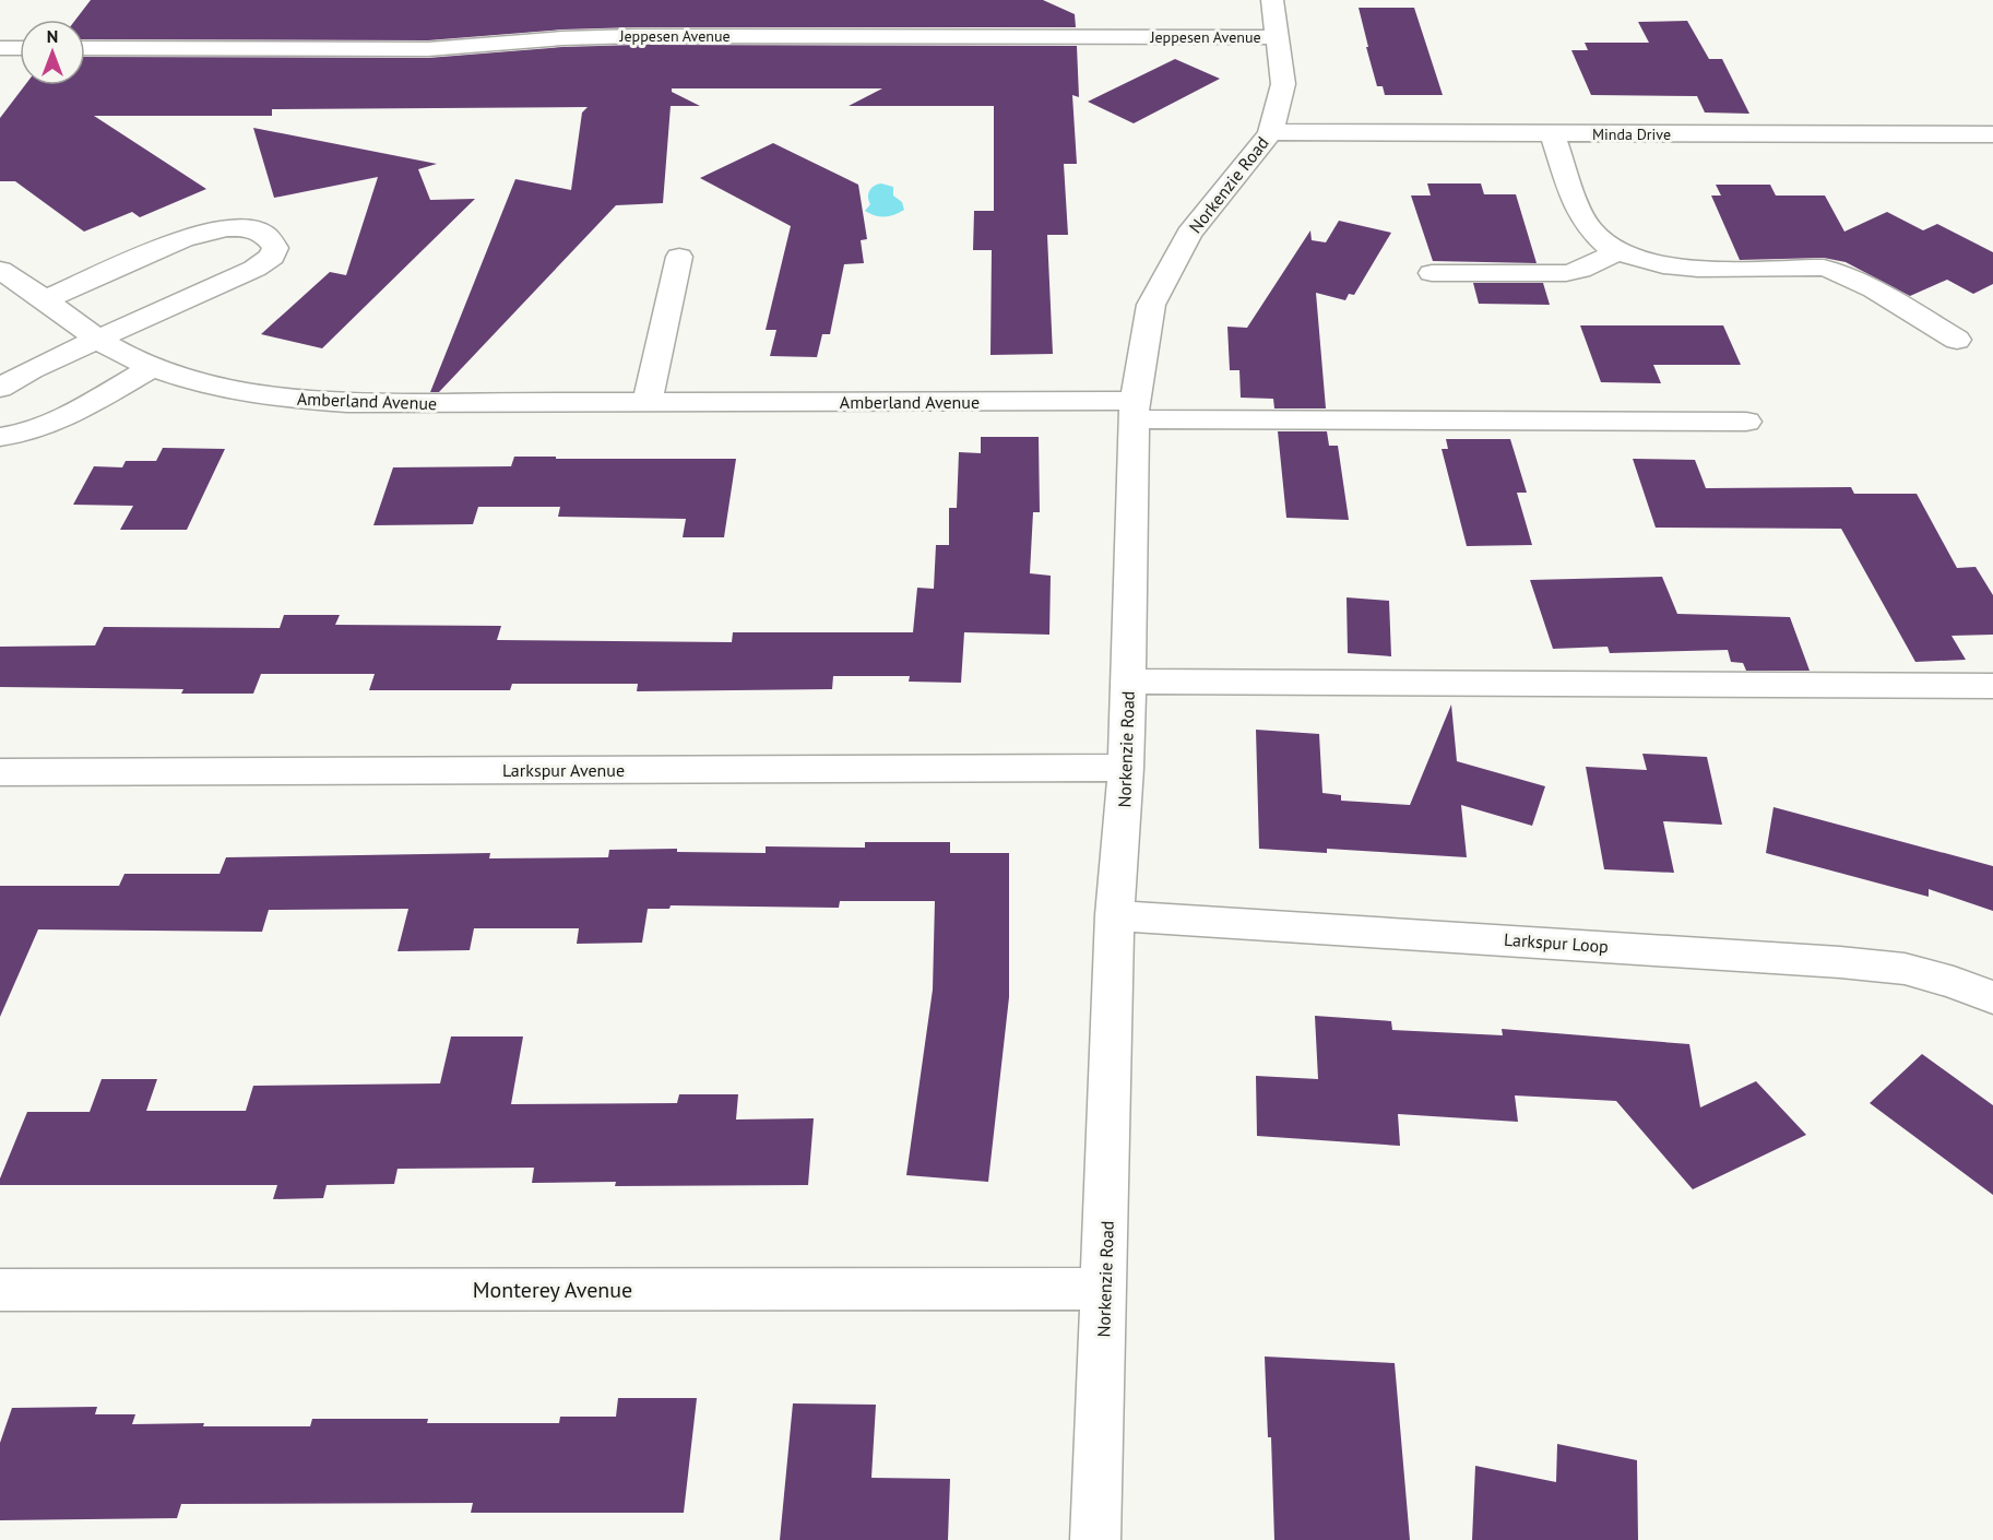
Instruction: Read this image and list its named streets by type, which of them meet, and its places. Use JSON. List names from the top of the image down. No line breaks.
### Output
{"streets":{"street":["Jeppesen Avenue","Minda Drive","Norkenzie Road","Amberland Avenue","Larkspur Avenue","Larkspur Loop","Monterey Avenue"]},"crossings":[["Jeppesen Avenue","Norkenzie Road"],["Minda Drive","Norkenzie Road"],["Norkenzie Road","Amberland Avenue"],["Norkenzie Road","Larkspur Avenue"],["Norkenzie Road","Larkspur Loop"],["Norkenzie Road","Monterey Avenue"]],"north":"top"}
